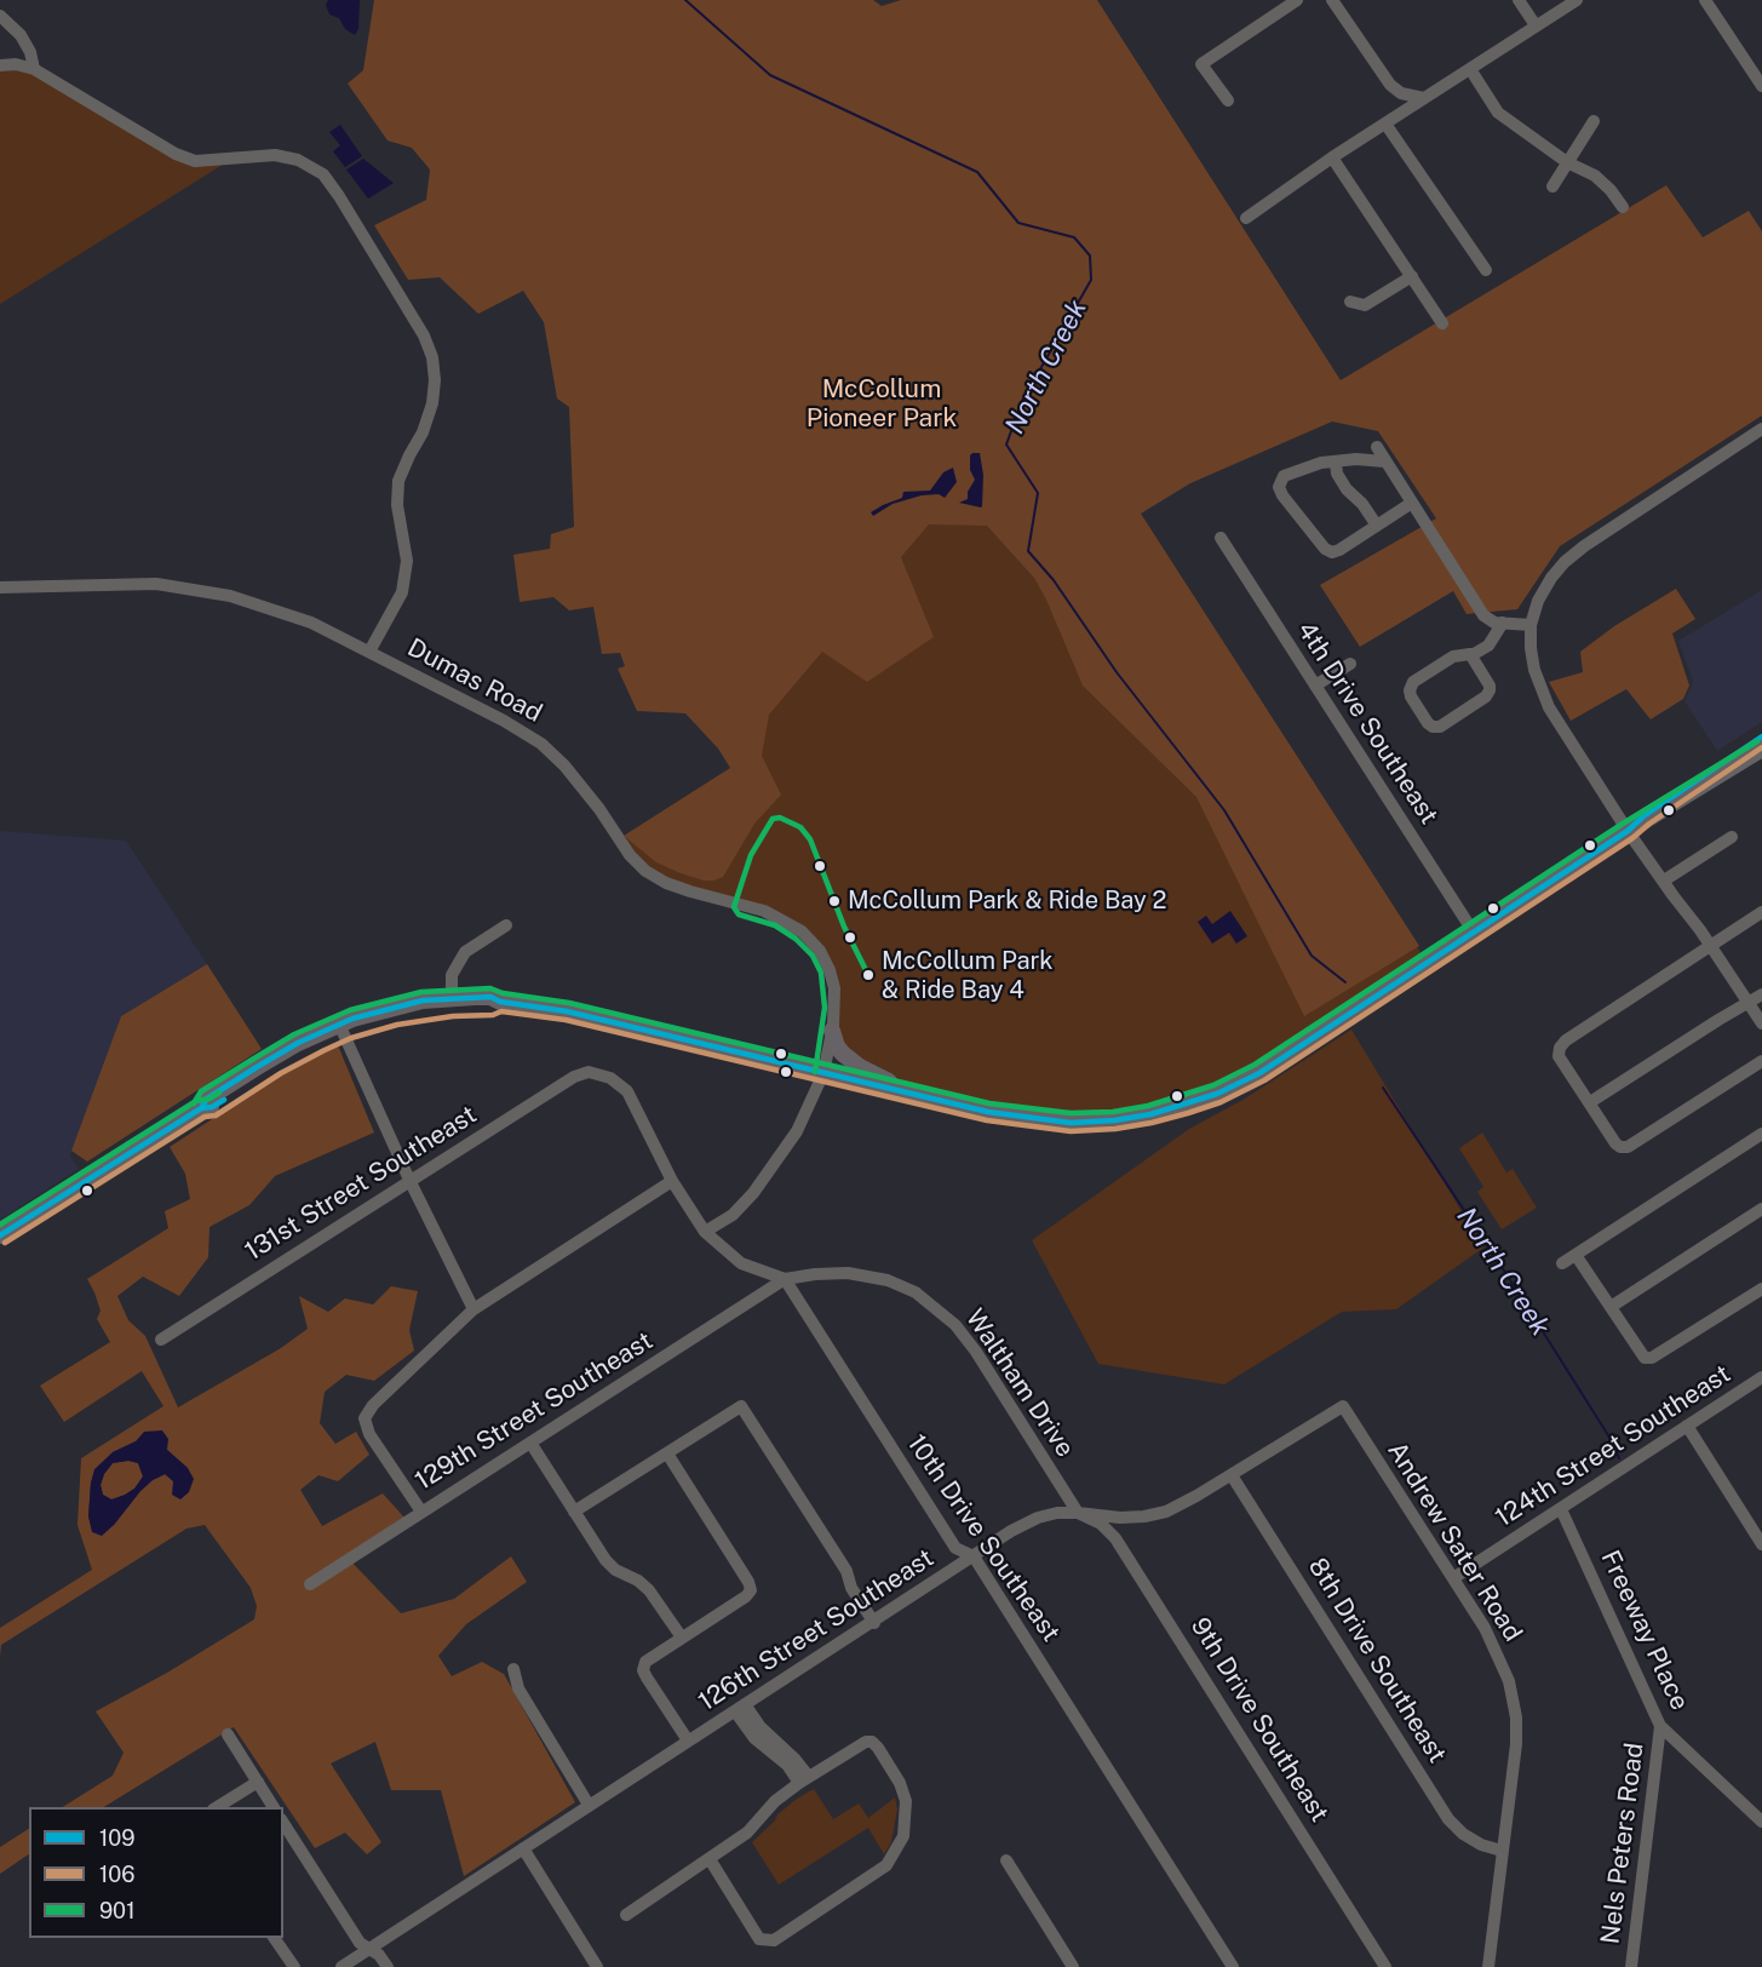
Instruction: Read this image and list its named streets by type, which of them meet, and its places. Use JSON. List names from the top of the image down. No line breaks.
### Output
{"streets":{"street":["Dumas Road","4th Drive Southeast","131st Street Southeast","Waltham Drive","129th Street Southeast","124th Street Southeast","10th Drive Southeast","Andrew Sater Road","126th Street Southeast","Freeway Place","8th Drive Southeast","9th Drive Southeast","Nels Peters Road"]},"crossings":[["Waltham Drive","129th Street Southeast"],["Waltham Drive","10th Drive Southeast"],["Waltham Drive","126th Street Southeast"],["Waltham Drive","9th Drive Southeast"],["129th Street Southeast","10th Drive Southeast"],["124th Street Southeast","Andrew Sater Road"],["124th Street Southeast","Freeway Place"],["10th Drive Southeast","126th Street Southeast"],["Andrew Sater Road","126th Street Southeast"],["Andrew Sater Road","8th Drive Southeast"],["126th Street Southeast","8th Drive Southeast"],["126th Street Southeast","9th Drive Southeast"],["Freeway Place","Nels Peters Road"]],"water":["North Creek"],"parks":["McCollum Pioneer Park"],"places":["McCollum Park & Ride Bay 2","McCollum Park & Ride Bay 4"],"lines":["transit line 109","transit line 901","transit line 106"],"legend":["109","106","901"]}
